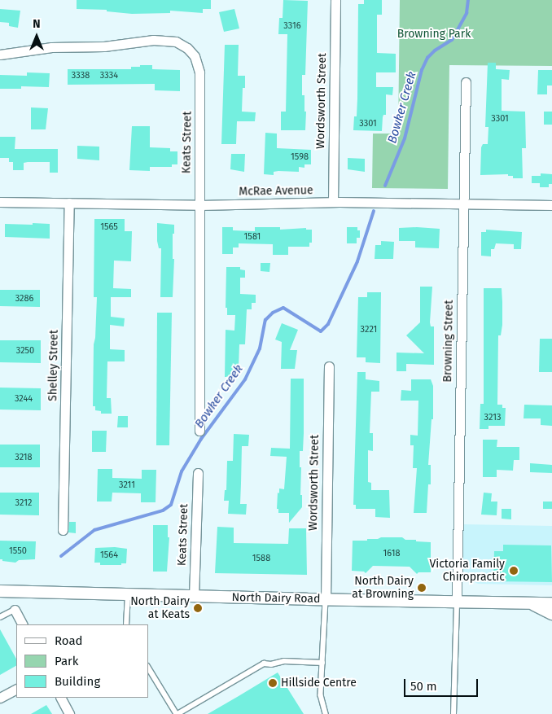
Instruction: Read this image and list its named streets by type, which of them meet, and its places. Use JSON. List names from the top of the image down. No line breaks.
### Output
{"streets":{"street":["Wordsworth Street","Keats Street","McRae Avenue","Browning Street","Shelley Street","North Dairy Road"]},"crossings":[["Wordsworth Street","McRae Avenue"],["Wordsworth Street","North Dairy Road"],["Keats Street","McRae Avenue"],["Keats Street","North Dairy Road"],["McRae Avenue","Browning Street"],["McRae Avenue","Shelley Street"],["Browning Street","North Dairy Road"]],"water":["Bowker Creek"],"parks":["Browning Park"],"places":["Victoria Family Chiropractic","North Dairy at Browning","North Dairy at Keats","Hillside Centre"],"house_numbers":["3316","3338","3334","3301","3301","1598","1565","1581","3286","3221","3250","3244","3213","3218","3211","3212","1550","1618","1564","1588"],"legend":["Road","Park","Building"],"scale_bar":"50 m","north":"top"}
